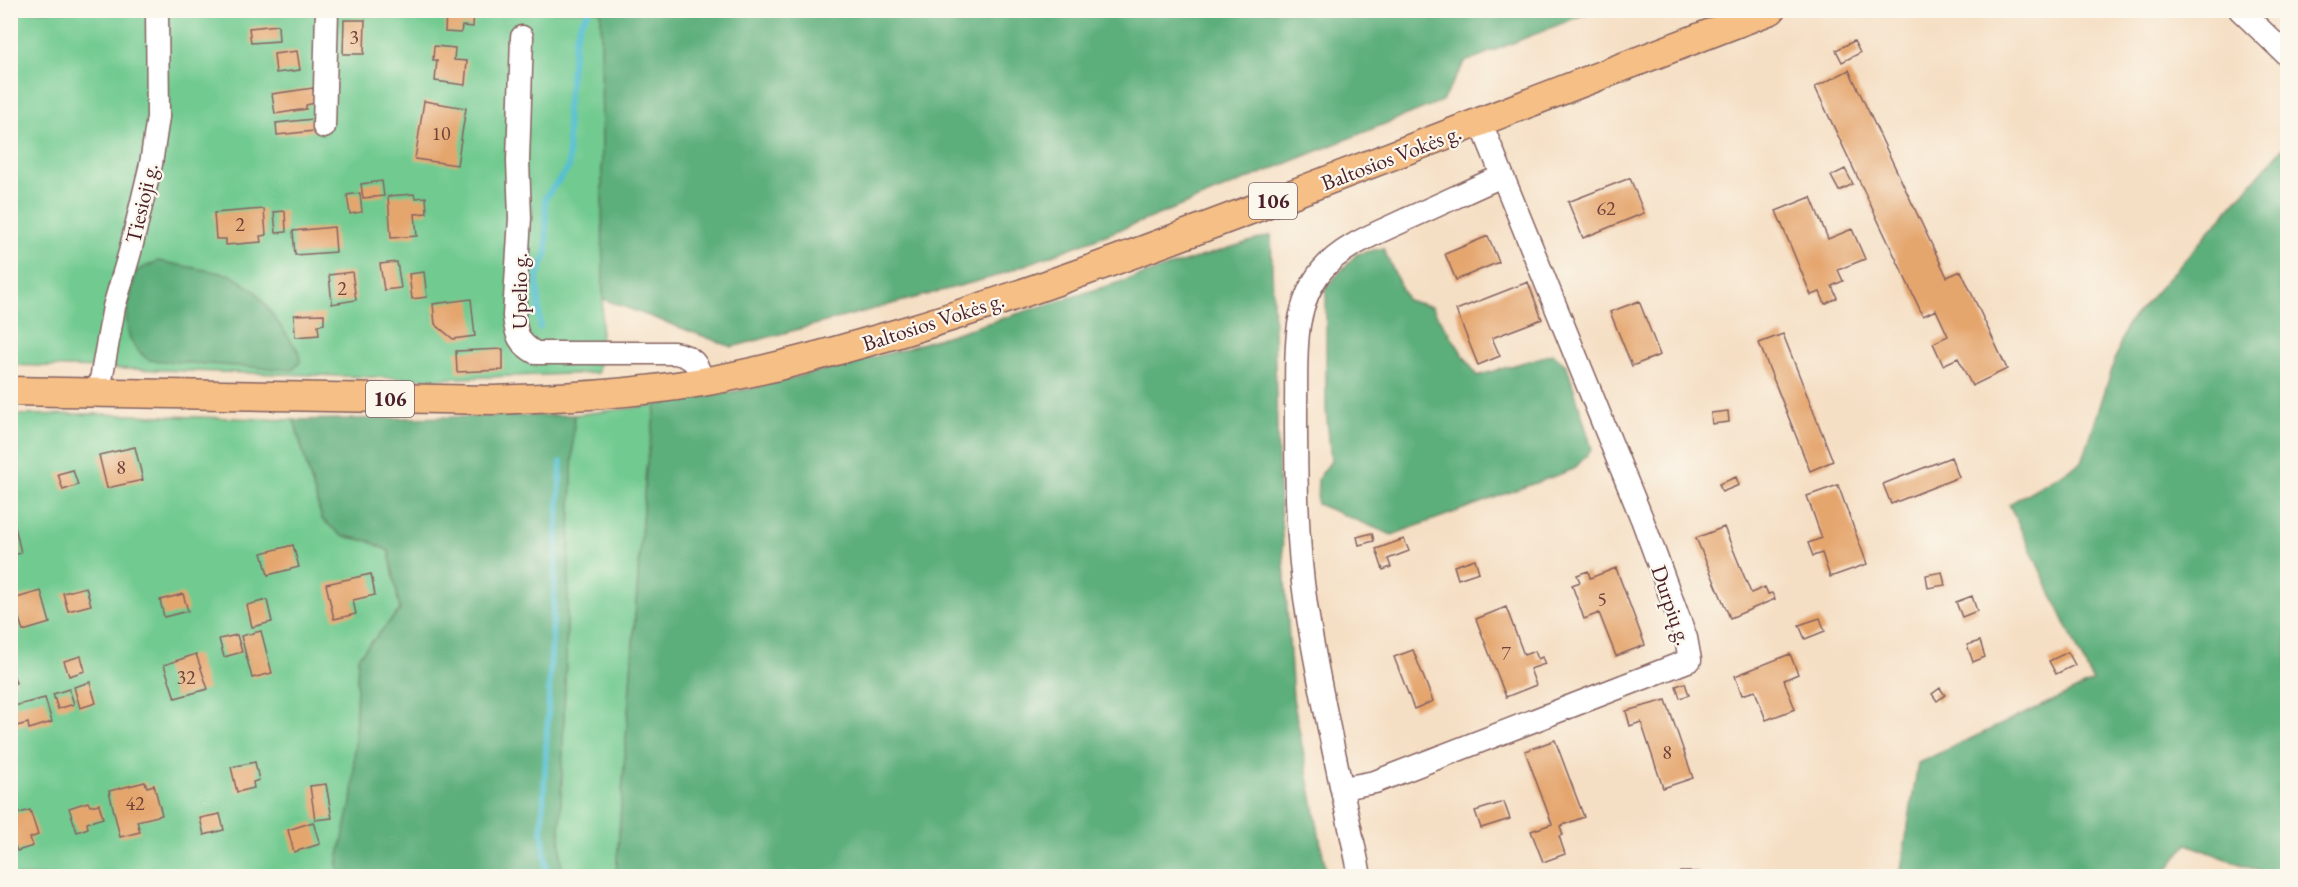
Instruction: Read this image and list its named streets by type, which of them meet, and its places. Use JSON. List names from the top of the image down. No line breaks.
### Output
{"streets":{"main road":["Baltosios Vokės g.","106"],"street":["Tiesioji g.","Upelio g.","Durpių g."]},"crossings":[["Baltosios Vokės g.","106"],["Baltosios Vokės g.","Upelio g."],["Baltosios Vokės g.","Durpių g."],["106","Tiesioji g."],["106","Upelio g."]],"house_numbers":["3","10","62","2","2","8","5","7","32","8","42"]}
